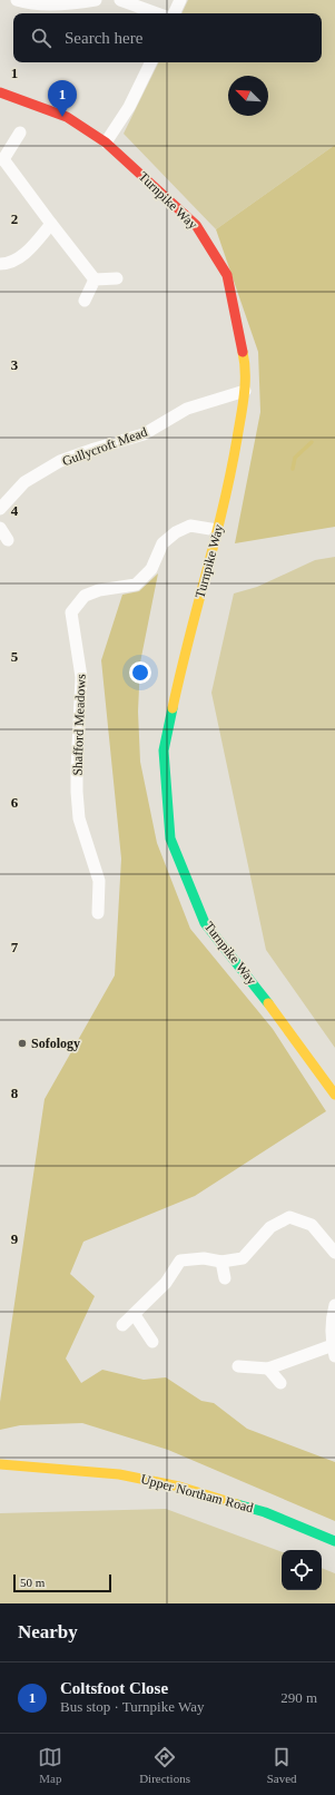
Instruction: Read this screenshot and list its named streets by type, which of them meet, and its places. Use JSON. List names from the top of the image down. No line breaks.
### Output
{"streets":{"street":["Turnpike Way","Gullycroft Mead","Shafford Meadows","Upper Northam Road"]},"crossings":[["Turnpike Way","Gullycroft Mead"],["Turnpike Way","Shafford Meadows"]],"places":["Sofology"],"scale_bar":"50 m","north":"top left","page":{"search":"Search here","pins":"1","scale":"50 m","heading":"Nearby","list":[{"mark":"1","name":"Coltsfoot Close","note":"Bus stop · Turnpike Way","value":"290 m"}],"nav":["Map","Directions","Saved"]},"grid":{"rows":["1","2","3","4","5","6","7","8","9"]}}
